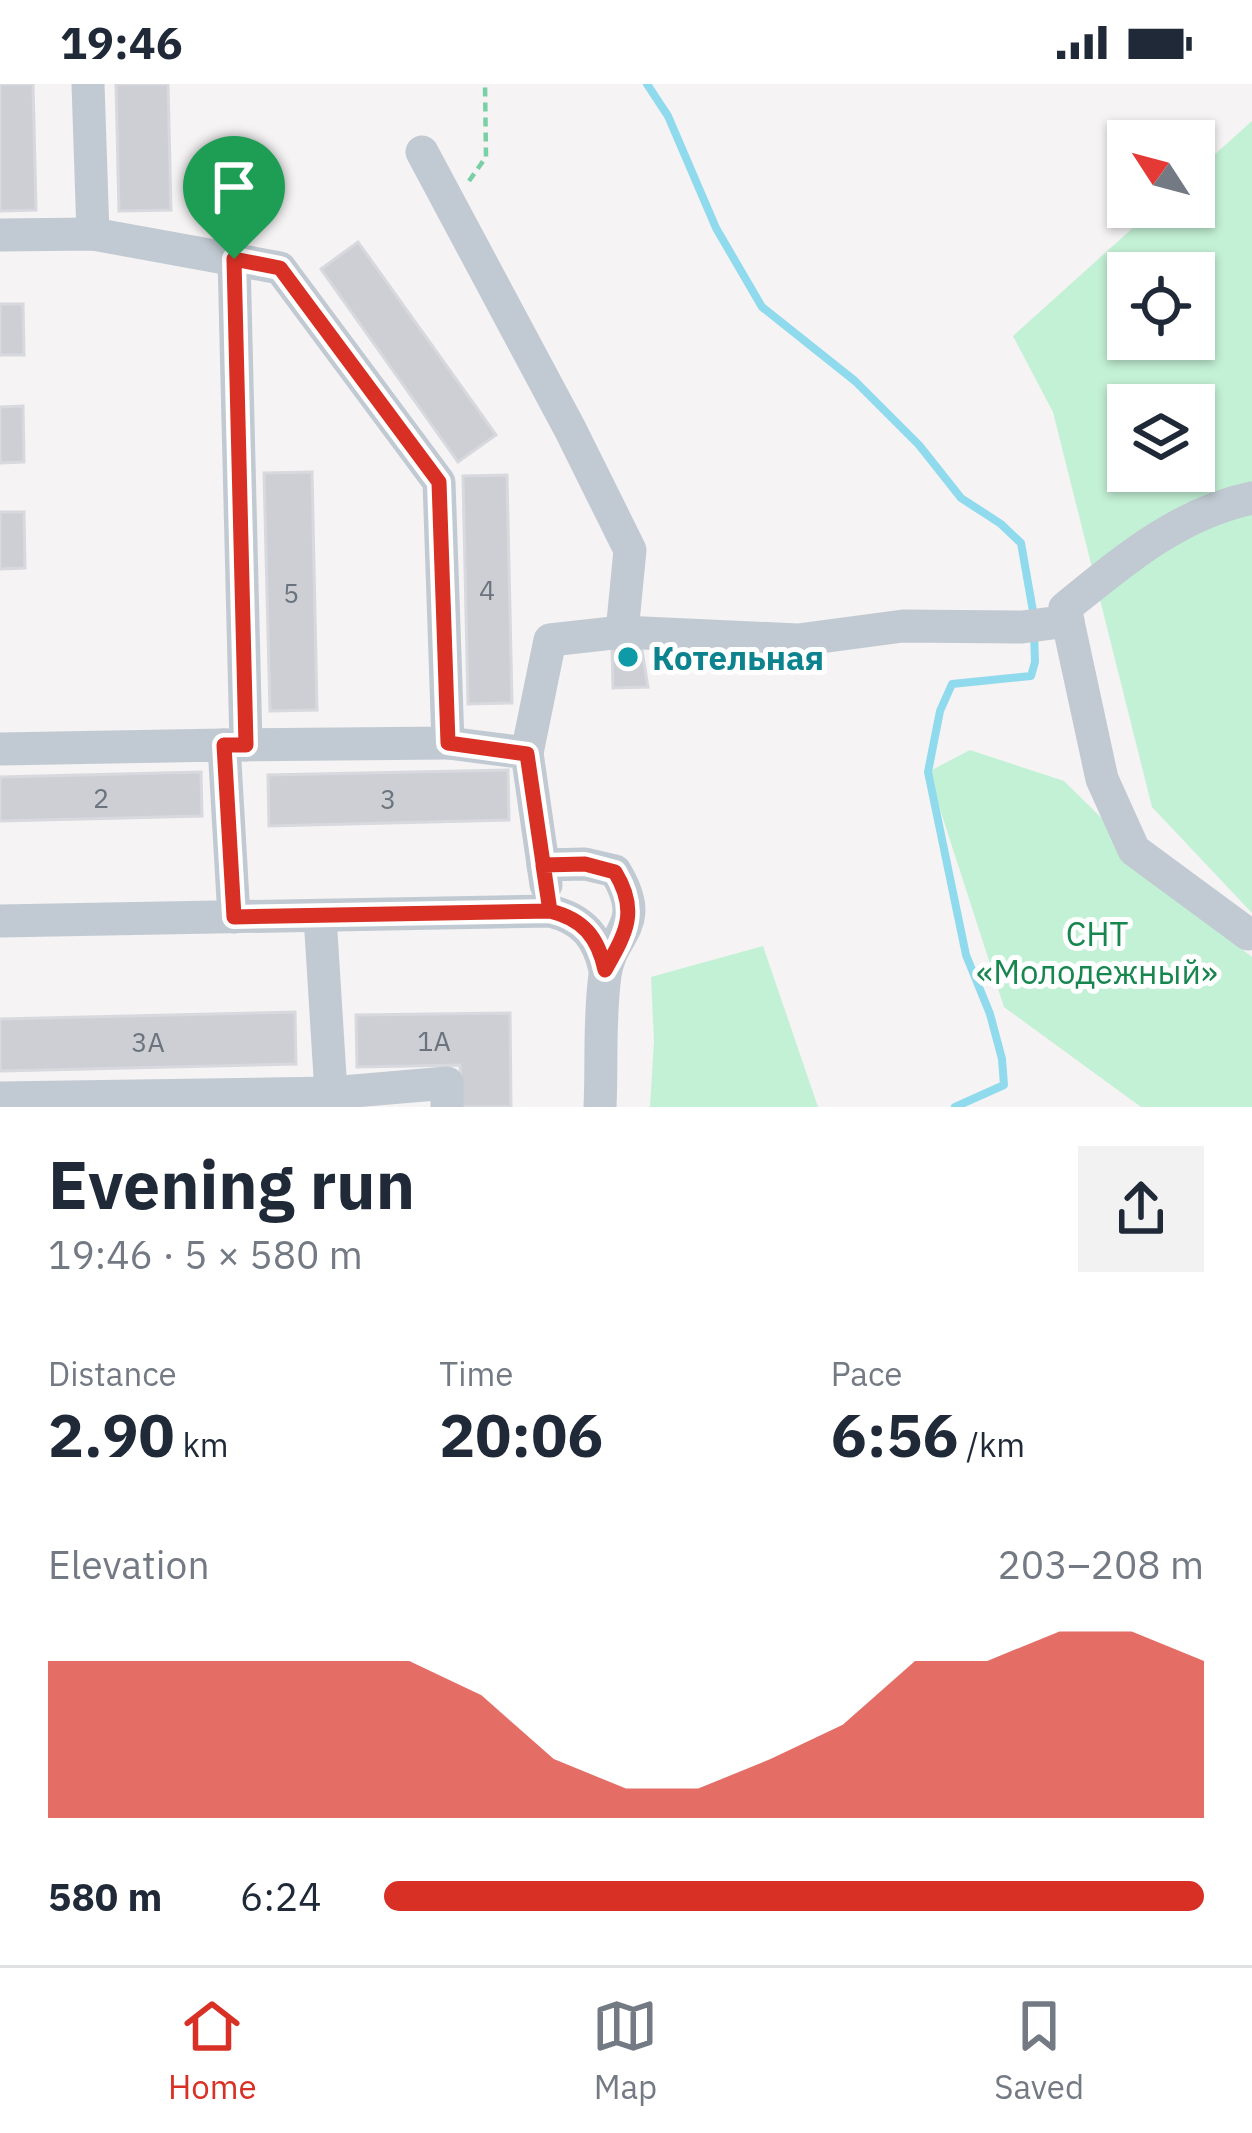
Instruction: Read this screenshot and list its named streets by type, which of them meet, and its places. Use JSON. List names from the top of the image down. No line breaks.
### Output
{"parks":["СНТ «Молодежный»"],"places":["Котельная"],"house_numbers":["4","5","2","3","1А","3А"],"north":"top left","page":{"status":"19:46","heading":["Evening run","19:46 · 5 × 580 m"],"stats":[["Distance","2.90 km"],["Time","20:06"],["Pace","6:56 /km"]],"chart":["Elevation","203–208 m"],"list":[{"name":"580 m","note":"6:24"}],"tabs":["Home","Map","Saved"]}}
